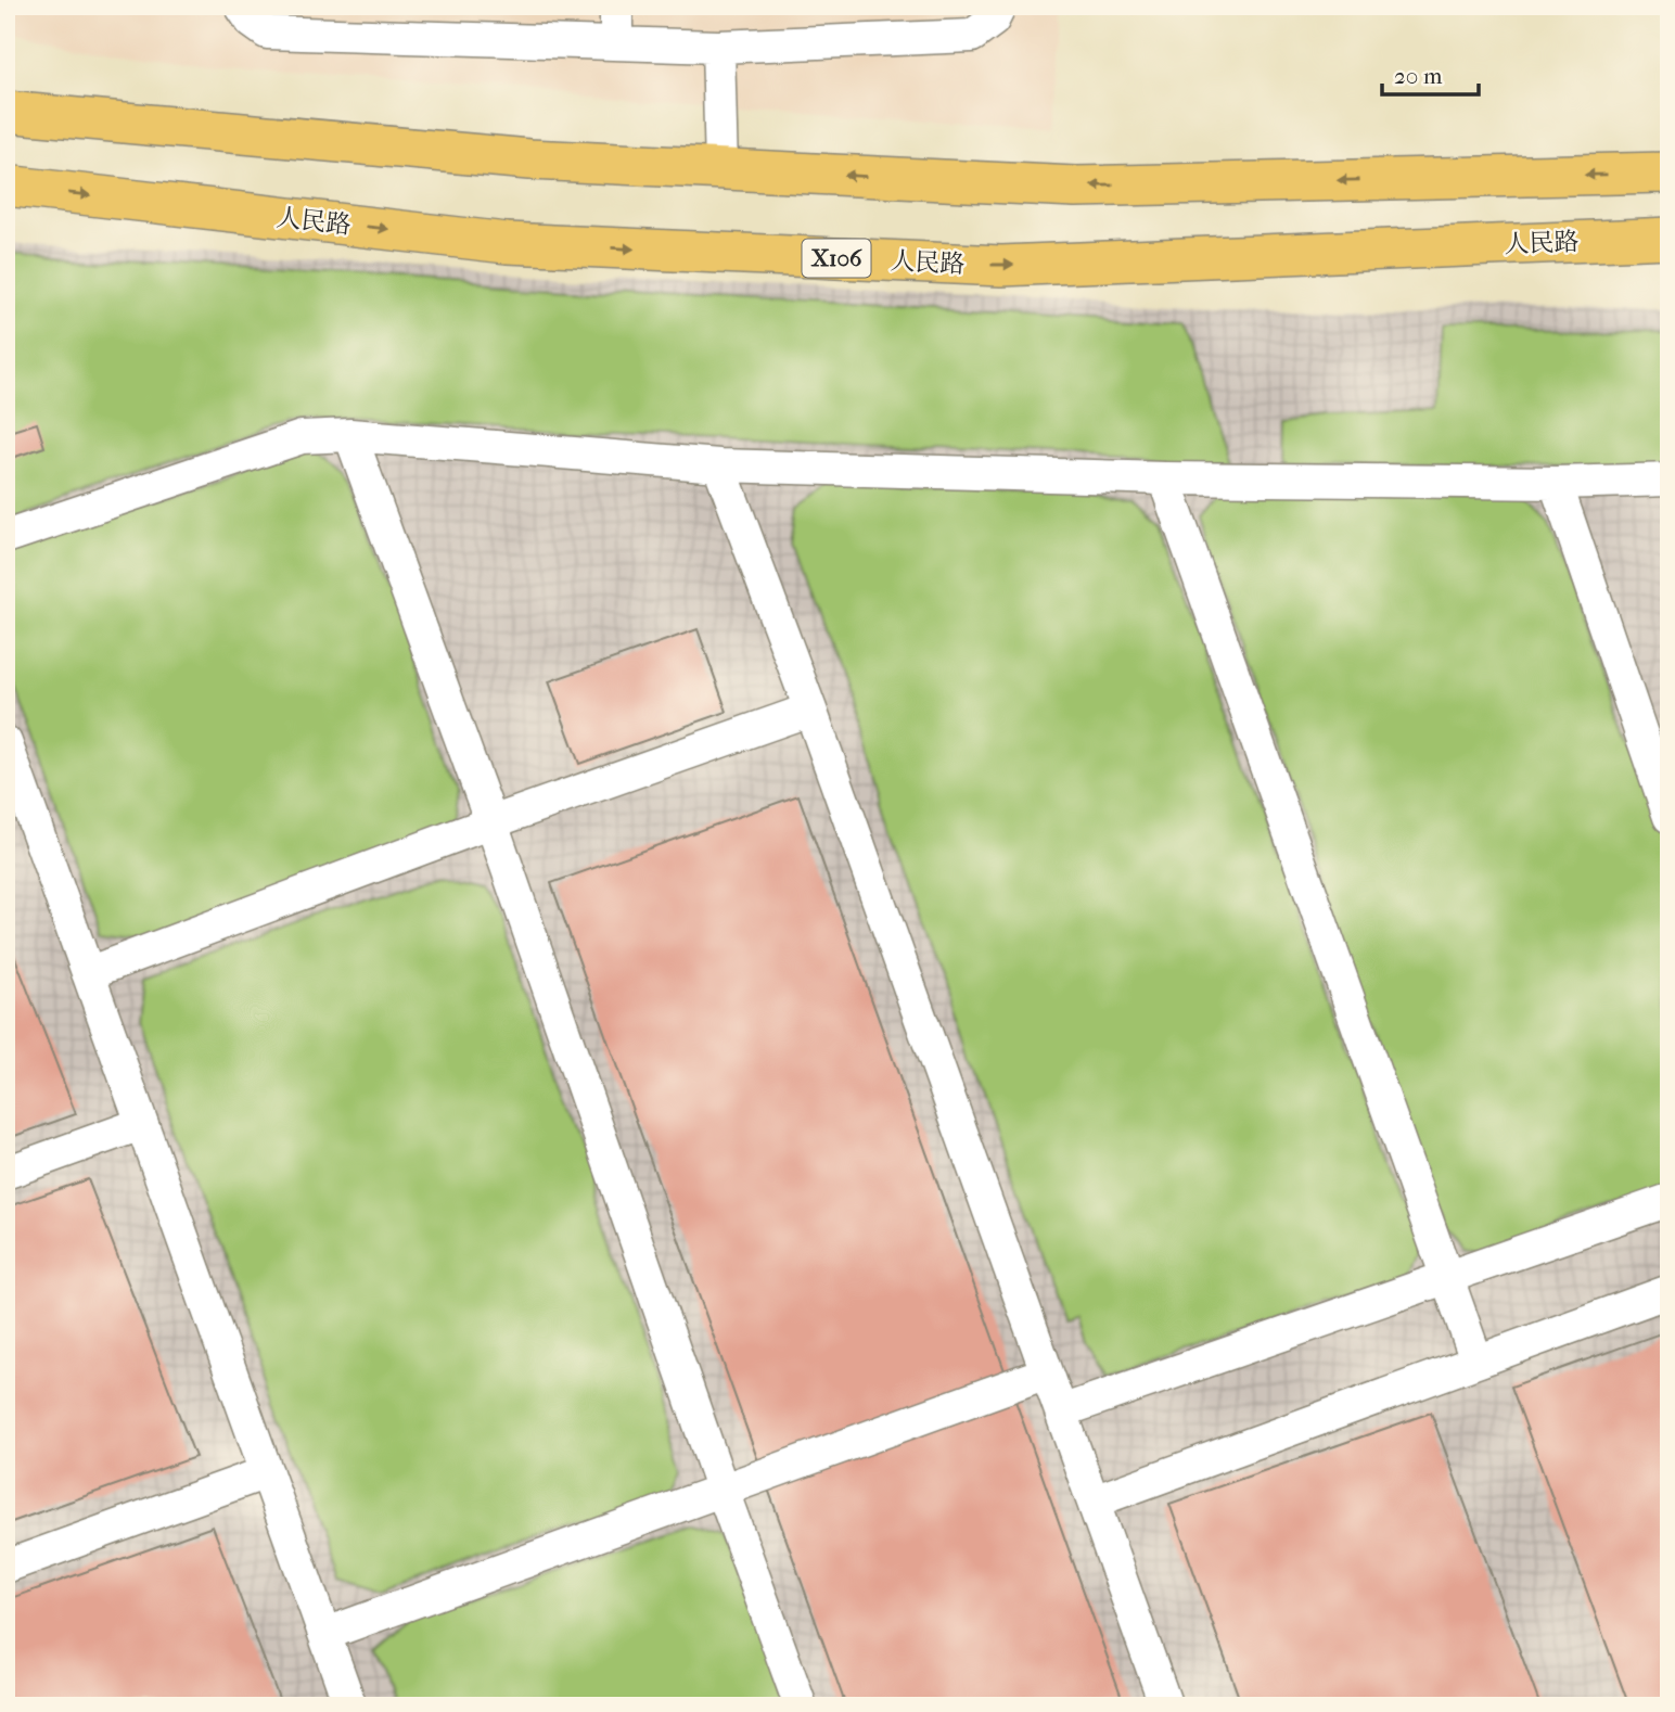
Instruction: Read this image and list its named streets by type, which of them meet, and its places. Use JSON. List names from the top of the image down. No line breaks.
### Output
{"streets":{"main road":["人民路","X106"]},"scale_bar":"20 m"}
